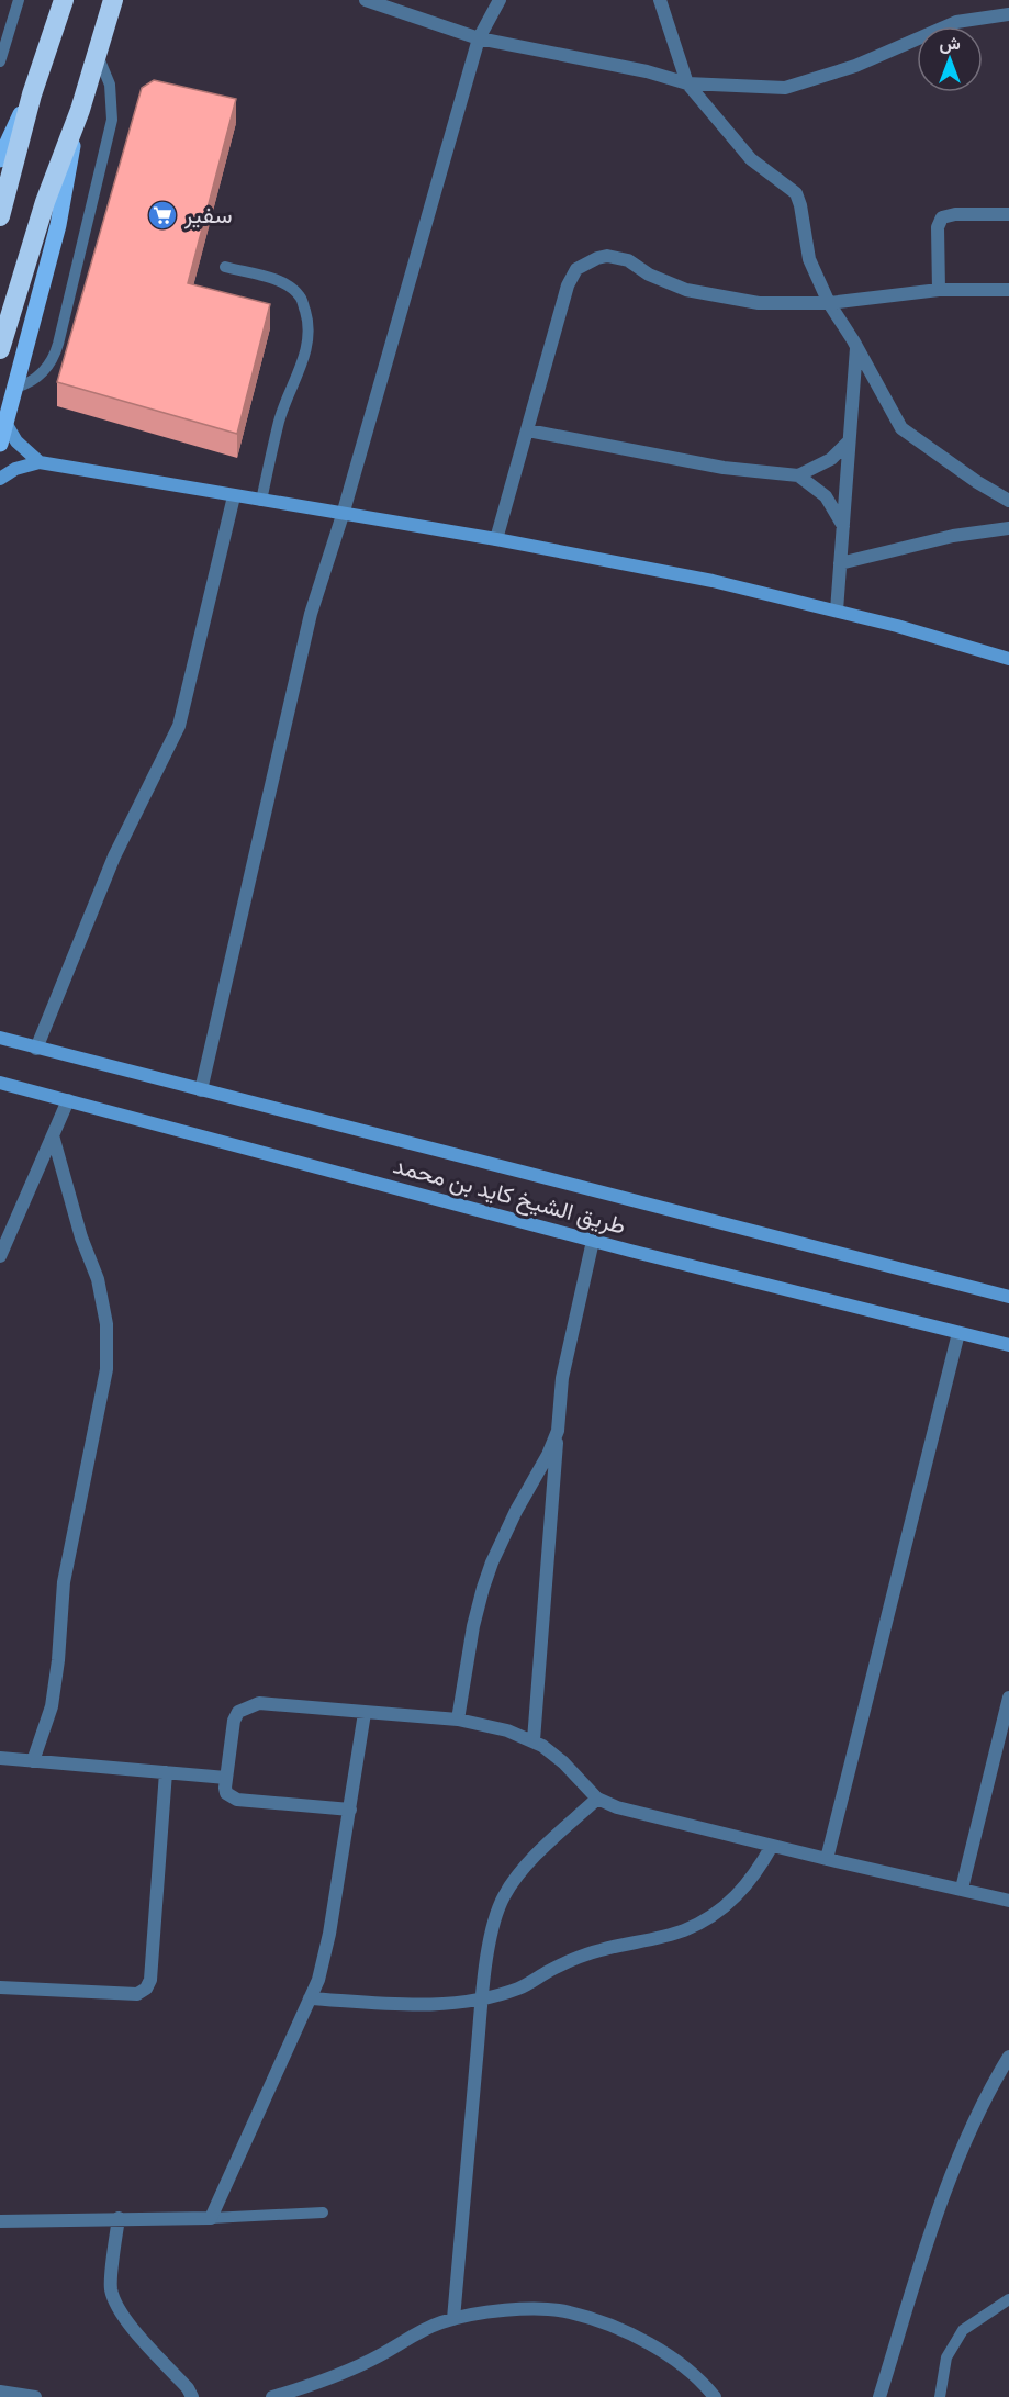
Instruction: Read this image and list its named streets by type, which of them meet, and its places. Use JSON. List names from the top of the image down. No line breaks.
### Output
{"streets":{"main road":["طريق الشيخ كايد بن محمد"]},"places":{"supermarket":["سفير"]},"north":"top"}
